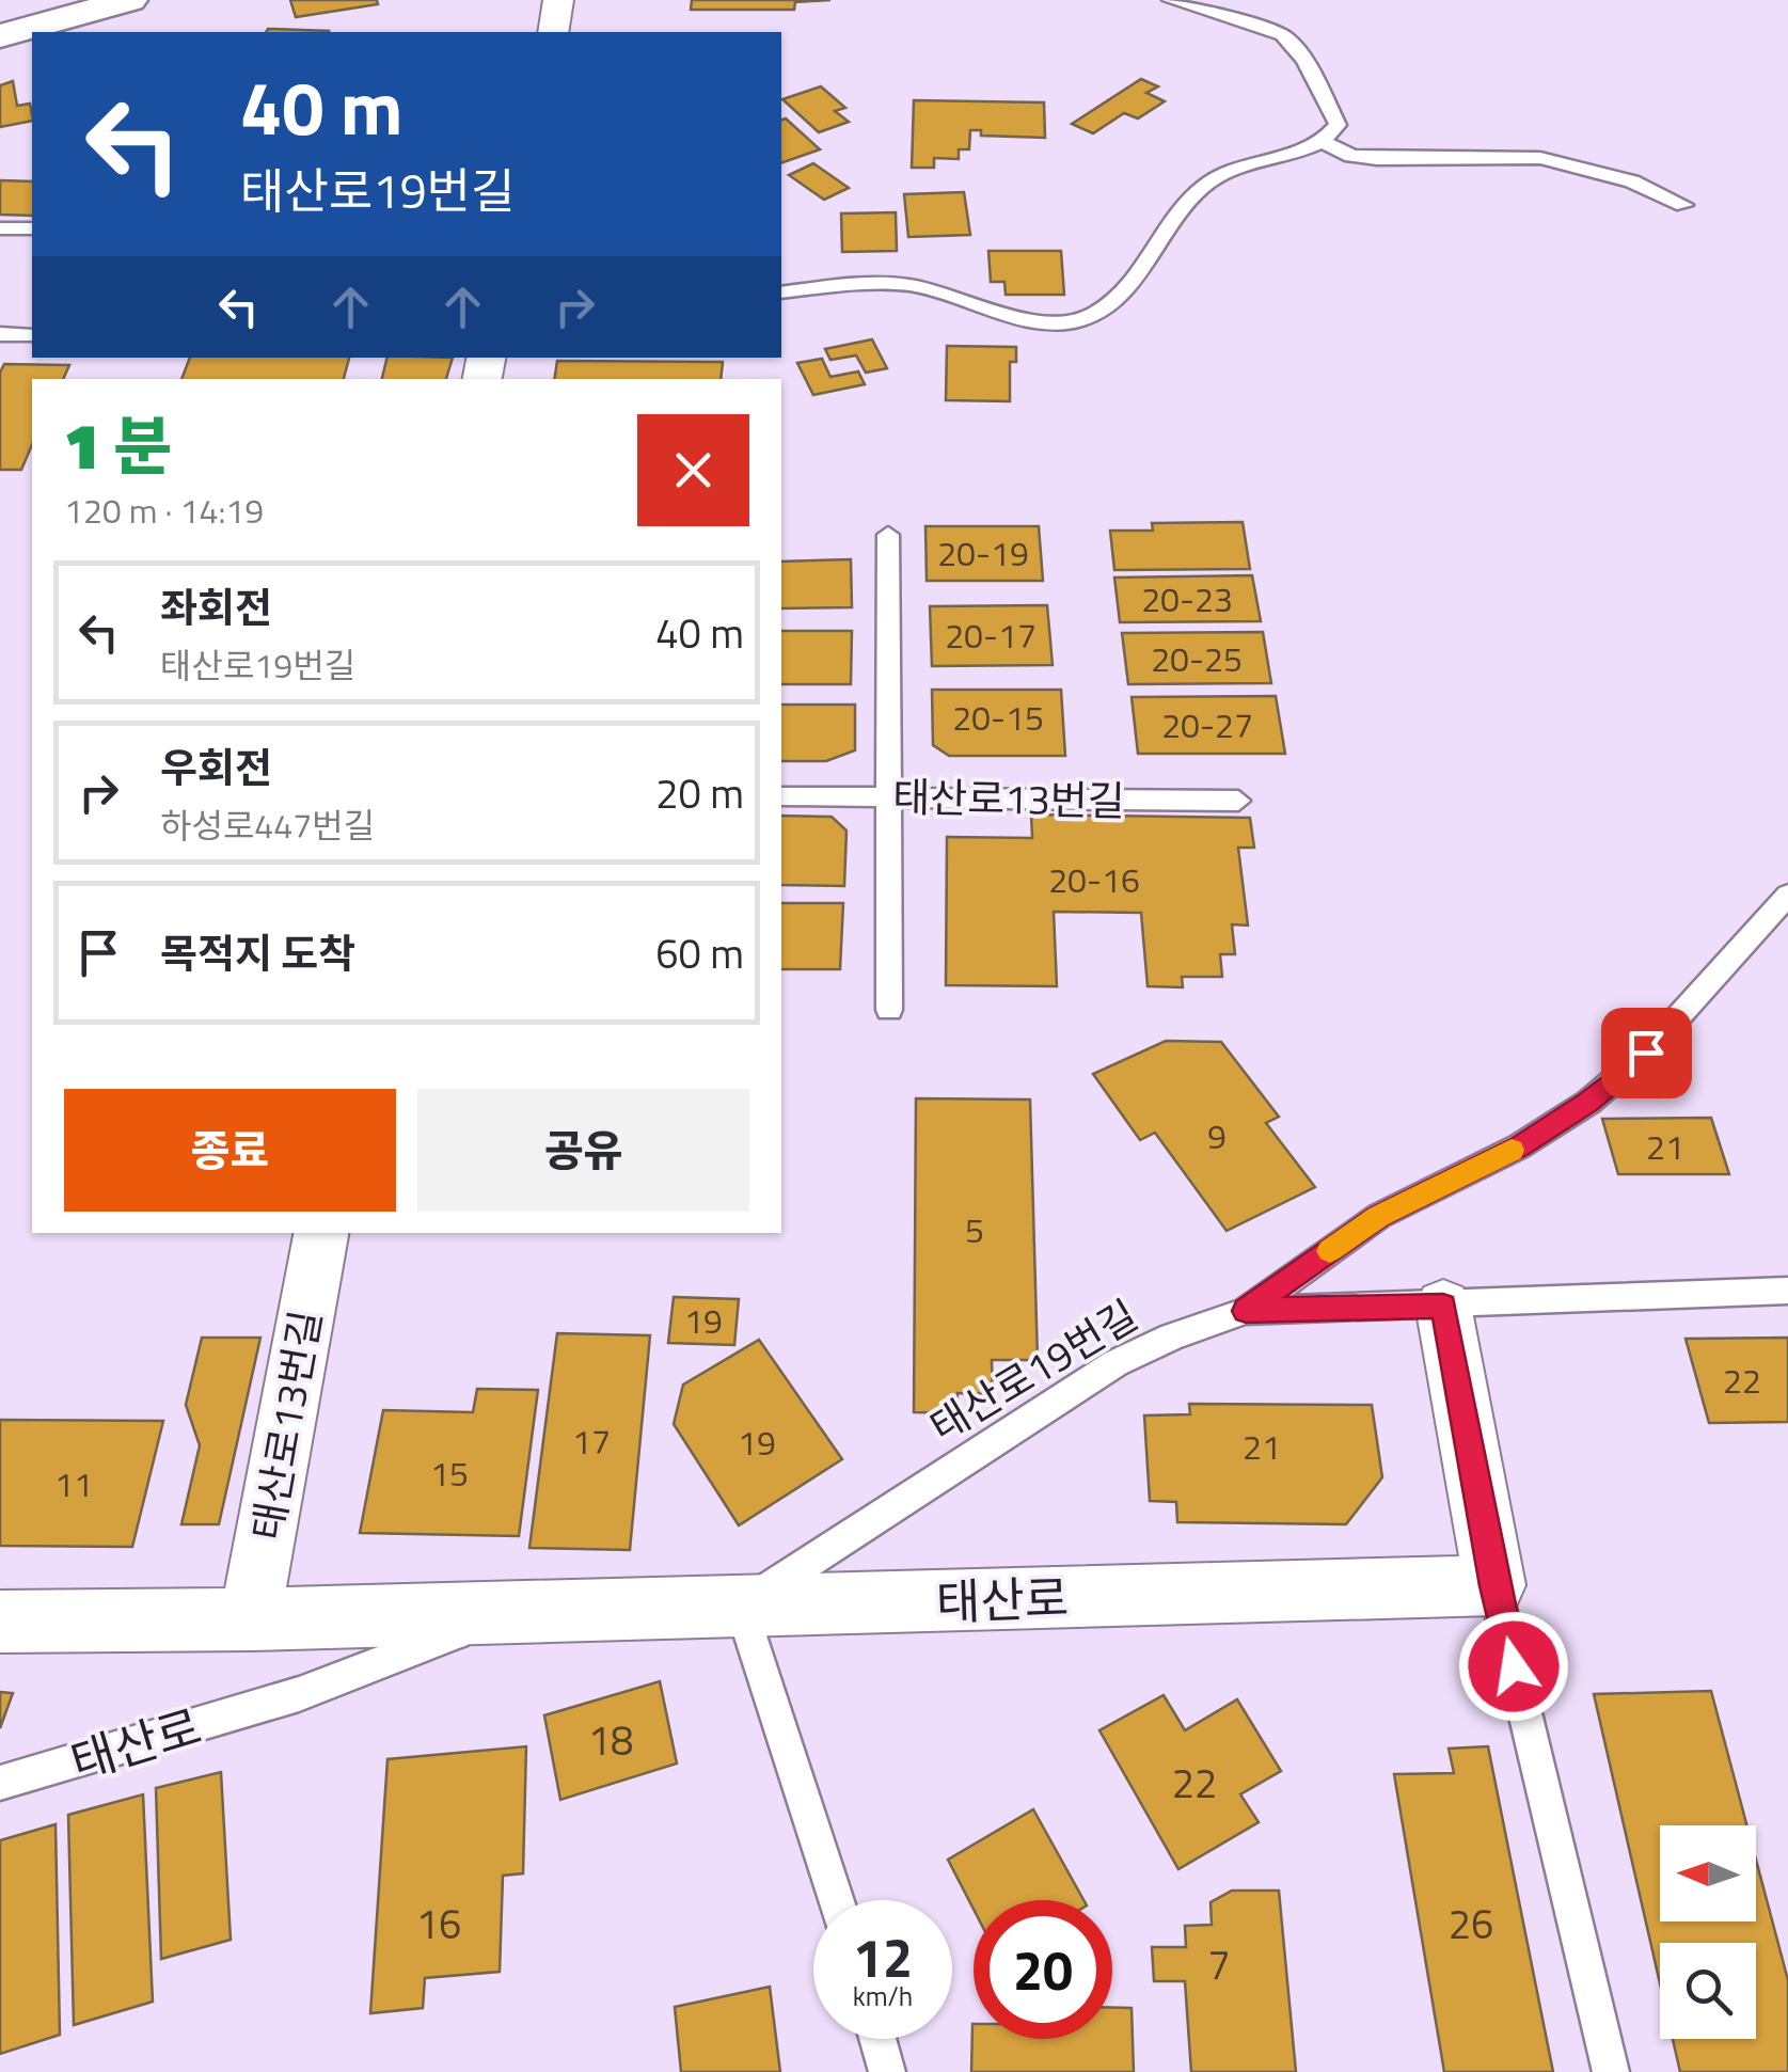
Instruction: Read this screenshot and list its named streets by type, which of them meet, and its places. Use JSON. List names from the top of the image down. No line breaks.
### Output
{"streets":{"street":["태산로13번길","태산로"],"lane":["태산로19번길"]},"crossings":[["태산로13번길","태산로"],["태산로19번길","태산로"]],"house_numbers":["20-19","20-23","20-17","20-25","20-15","20-27","20-16","9","21","5","19","22","17","19","21","15","11","18","22","16","26","7"],"north":"left","page":{"turn":["40 m","태산로19번길"],"heading":["1 분","120 m · 14:19"],"list":[{"name":"좌회전","note":"태산로19번길","value":"40 m"},{"name":"우회전","note":"하성로447번길","value":"20 m"},{"name":"목적지 도착","value":"60 m"}],"buttons":["종료","공유"],"speed":"12 km/h","limit":"20"}}
